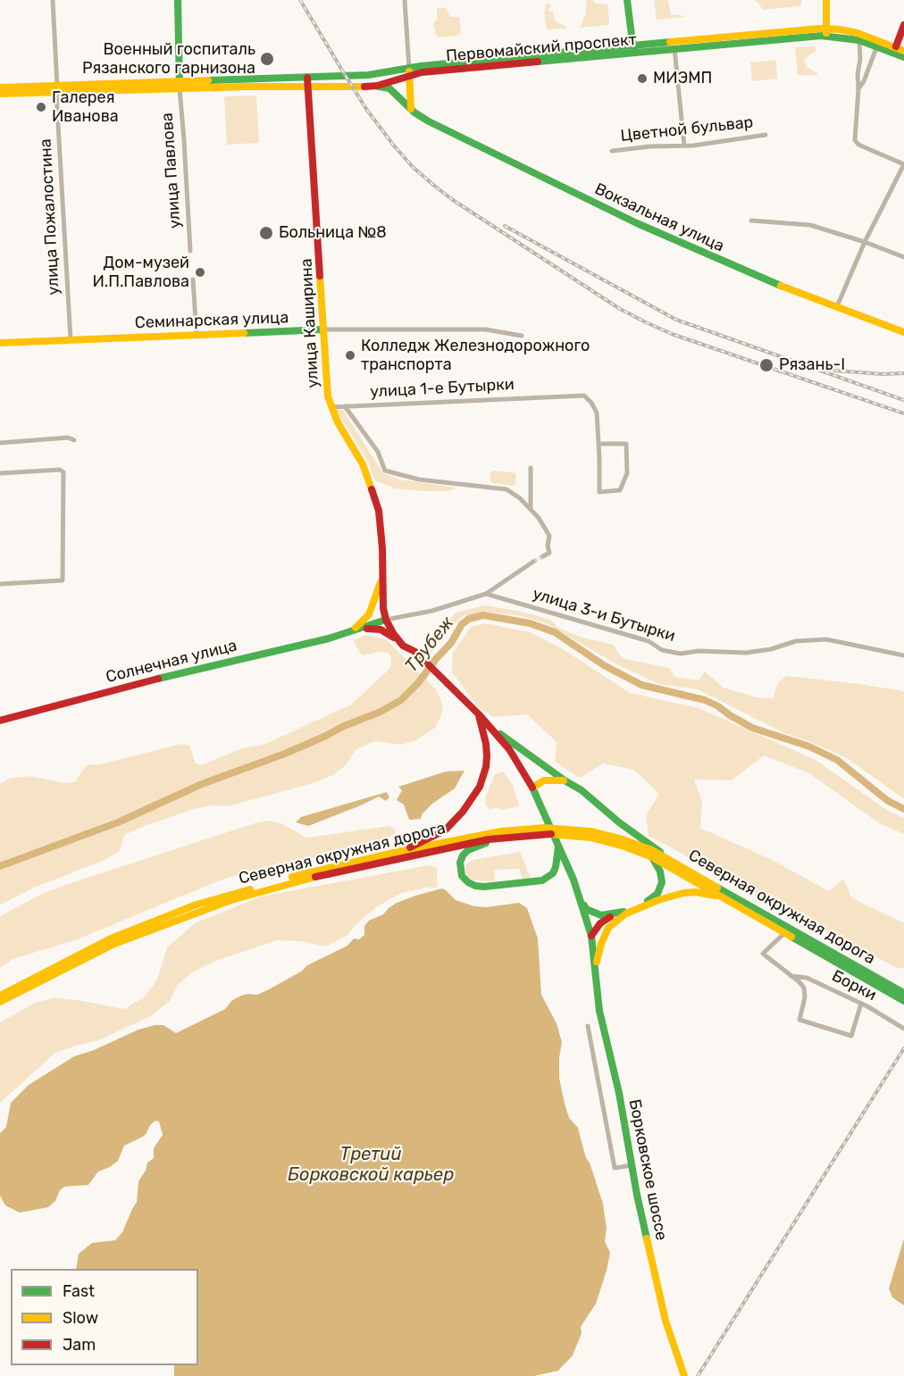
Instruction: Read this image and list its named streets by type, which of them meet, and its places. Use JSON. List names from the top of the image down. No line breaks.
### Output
{"streets":{"main road":["Первомайский проспект","улица Павлова","Вокзальная улица","Семинарская улица","улица Каширина","Солнечная улица","Северная окружная дорога","Борковское шоссе"],"street":["Цветной бульвар","улица Пожалостина","улица 1-е Бутырки","улица 3-и Бутырки","Борки"]},"crossings":[["Первомайский проспект","улица Павлова"],["Первомайский проспект","улица Пожалостина"],["Первомайский проспект","Вокзальная улица"],["Первомайский проспект","улица Каширина"],["улица Пожалостина","Семинарская улица"],["Семинарская улица","улица Каширина"],["улица Каширина","улица 1-е Бутырки"],["улица Каширина","улица 3-и Бутырки"],["улица Каширина","Солнечная улица"],["улица 3-и Бутырки","Солнечная улица"]],"water":["Трубеж","Третий Борковской карьер"],"places":["Военный госпиталь Рязанского гарнизона","МИЭМП","Галерея Иванова","Больница №8","Дом-музей И.П.Павлова","Колледж Железнодорожного транспорта","Рязань-I"],"legend":["Fast","Slow","Jam"]}
